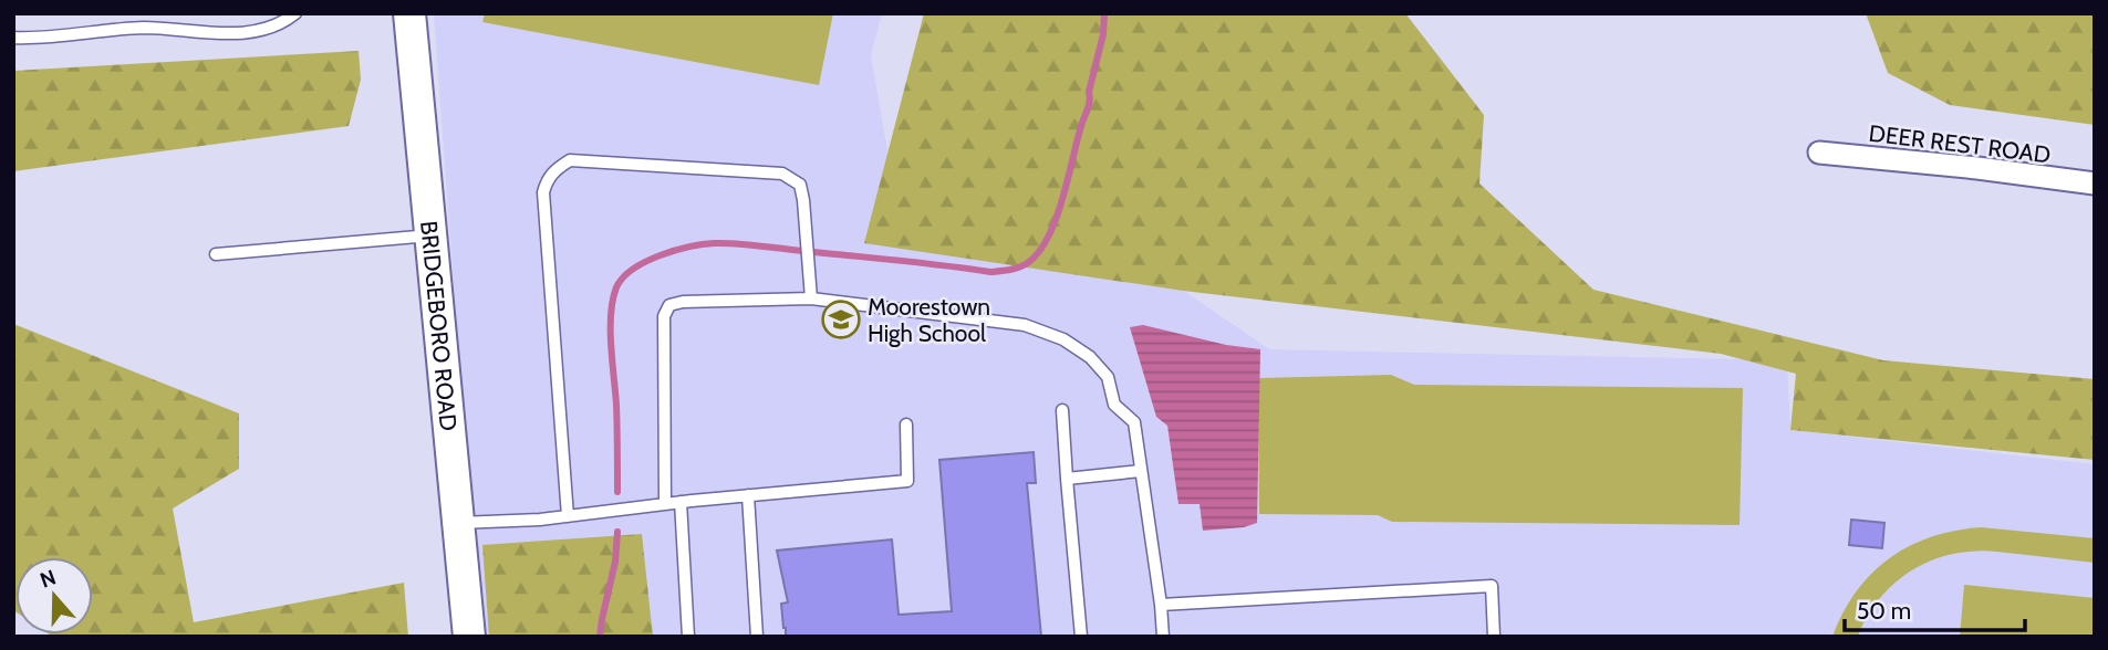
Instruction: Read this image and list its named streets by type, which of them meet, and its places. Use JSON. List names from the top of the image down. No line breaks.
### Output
{"streets":{"main road":["BRIDGEBORO ROAD"],"street":["DEER REST ROAD"]},"places":{"school or university":["Moorestown High School"]},"scale_bar":"50 m","north":"top"}
